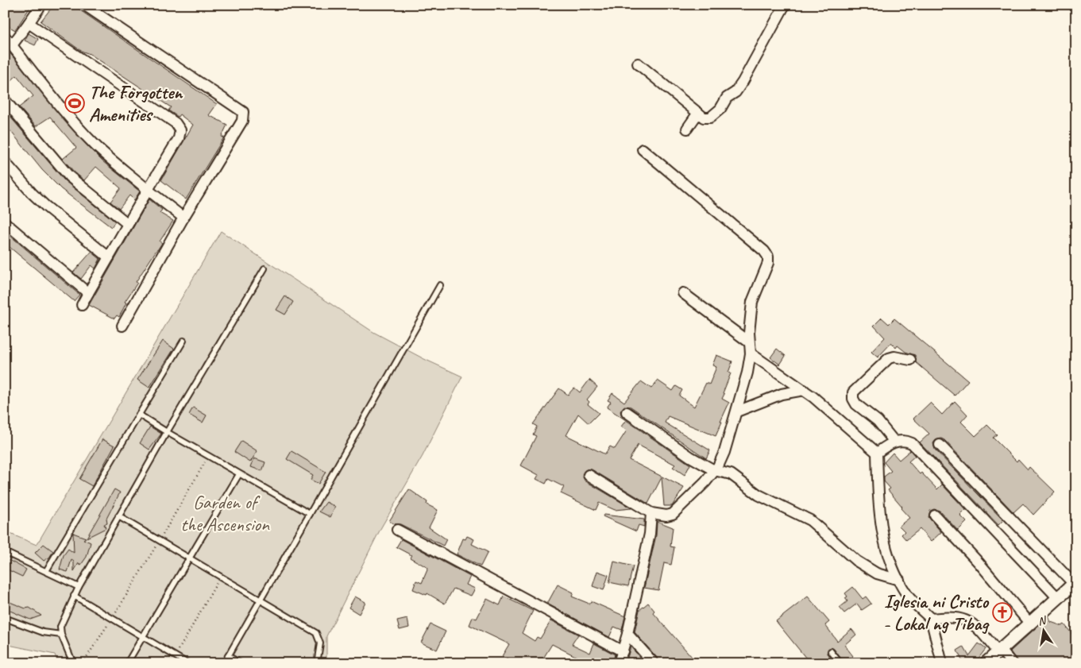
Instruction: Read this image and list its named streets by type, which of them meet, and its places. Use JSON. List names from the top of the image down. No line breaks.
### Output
{"parks":["Garden of the Ascension"],"places":{"sports":["The Forgotten Amenities"],"church":["Iglesia ni Cristo - Lokal ng Tibag"]},"north":"top"}
